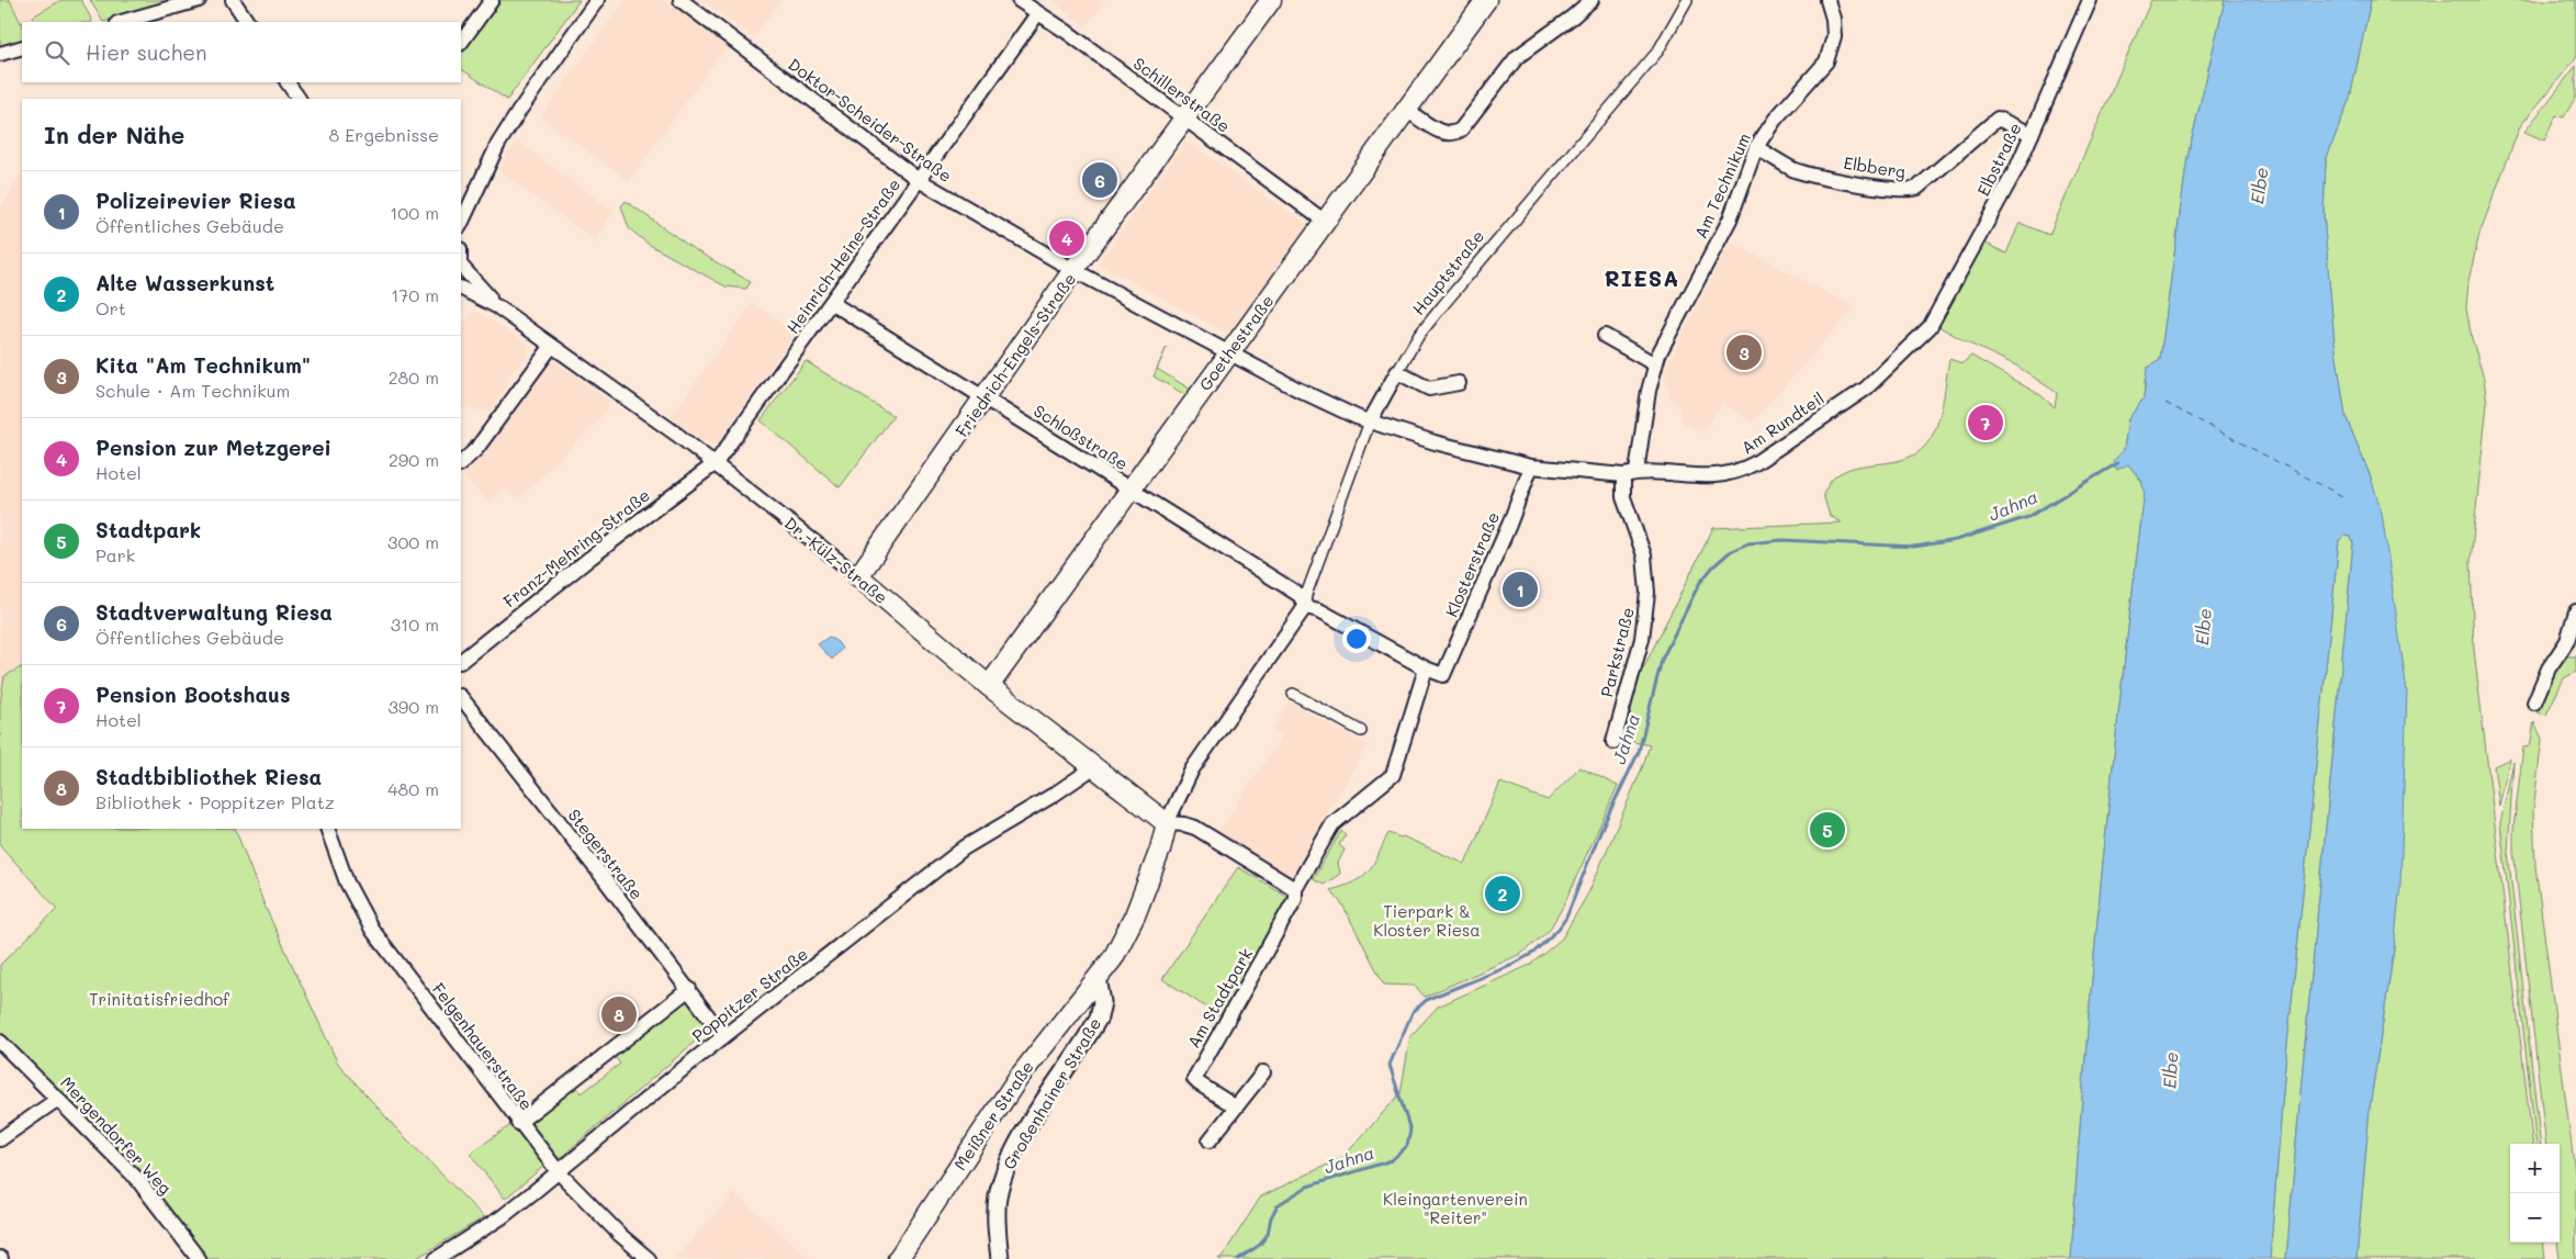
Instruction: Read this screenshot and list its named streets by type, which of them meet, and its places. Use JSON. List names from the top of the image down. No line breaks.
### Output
{"streets":{"main road":["Goethestraße","Friedrich-Engels-Straße","Dr.-Külz-Straße","Meißner Straße"],"street":["Schillerstraße","Doktor-Scheider-Straße","Elbstraße","Elbberg","Am Technikum","Heinrich-Heine-Straße","Hauptstraße","Am Rundteil","Schloßstraße","Franz-Mehring-Straße","Klosterstraße","Parkstraße","Stegerstraße","Poppitzer Straße","Am Stadtpark","Felgenhauerstraße","Großenhainer Straße","Mergendorfer Weg"]},"crossings":[["Schillerstraße","Heinrich-Heine-Straße"],["Schillerstraße","Goethestraße"],["Schillerstraße","Friedrich-Engels-Straße"],["Doktor-Scheider-Straße","Heinrich-Heine-Straße"],["Doktor-Scheider-Straße","Hauptstraße"],["Doktor-Scheider-Straße","Goethestraße"],["Doktor-Scheider-Straße","Friedrich-Engels-Straße"],["Elbstraße","Elbberg"],["Elbstraße","Am Rundteil"],["Elbberg","Am Technikum"],["Heinrich-Heine-Straße","Schloßstraße"],["Heinrich-Heine-Straße","Franz-Mehring-Straße"],["Heinrich-Heine-Straße","Dr.-Külz-Straße"],["Hauptstraße","Schloßstraße"],["Goethestraße","Schloßstraße"],["Goethestraße","Dr.-Külz-Straße"],["Friedrich-Engels-Straße","Schloßstraße"],["Friedrich-Engels-Straße","Dr.-Külz-Straße"],["Franz-Mehring-Straße","Dr.-Külz-Straße"],["Dr.-Külz-Straße","Poppitzer Straße"],["Stegerstraße","Poppitzer Straße"],["Poppitzer Straße","Felgenhauerstraße"],["Großenhainer Straße","Meißner Straße"]],"districts":["RIESA"],"water":["Elbe","Jahna"],"parks":["Tierpark & Kloster Riesa","Trinitatisfriedhof","Kleingartenverein \"Reiter\""],"page":{"search":"Hier suchen","heading":["In der Nähe","8 Ergebnisse"],"pins":["6","4","3","7","1","5","2","8"],"list":[{"mark":"1","name":"Polizeirevier Riesa","note":"Öffentliches Gebäude","value":"100 m"},{"mark":"2","name":"Alte Wasserkunst","note":"Ort","value":"170 m"},{"mark":"3","name":"Kita \"Am Technikum\"","note":"Schule · Am Technikum","value":"280 m"},{"mark":"4","name":"Pension zur Metzgerei","note":"Hotel","value":"290 m"},{"mark":"5","name":"Stadtpark","note":"Park","value":"300 m"},{"mark":"6","name":"Stadtverwaltung Riesa","note":"Öffentliches Gebäude","value":"310 m"},{"mark":"7","name":"Pension Bootshaus","note":"Hotel","value":"390 m"},{"mark":"8","name":"Stadtbibliothek Riesa","note":"Bibliothek · Poppitzer Platz","value":"480 m"}],"map_buttons":["+","−"]}}
